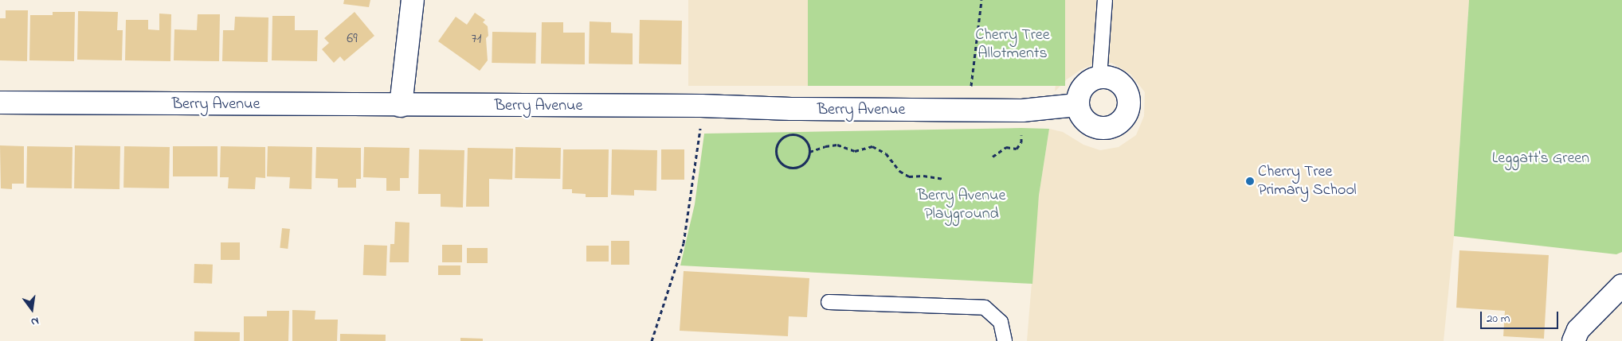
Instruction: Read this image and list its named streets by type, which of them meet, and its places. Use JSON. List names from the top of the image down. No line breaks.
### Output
{"streets":{"street":["Berry Avenue"]},"parks":["Cherry Tree Allotments","Leggatt's Green","Berry Avenue Playground"],"places":["Cherry Tree Primary School"],"house_numbers":["69","71"],"scale_bar":"20 m","north":"bottom"}
